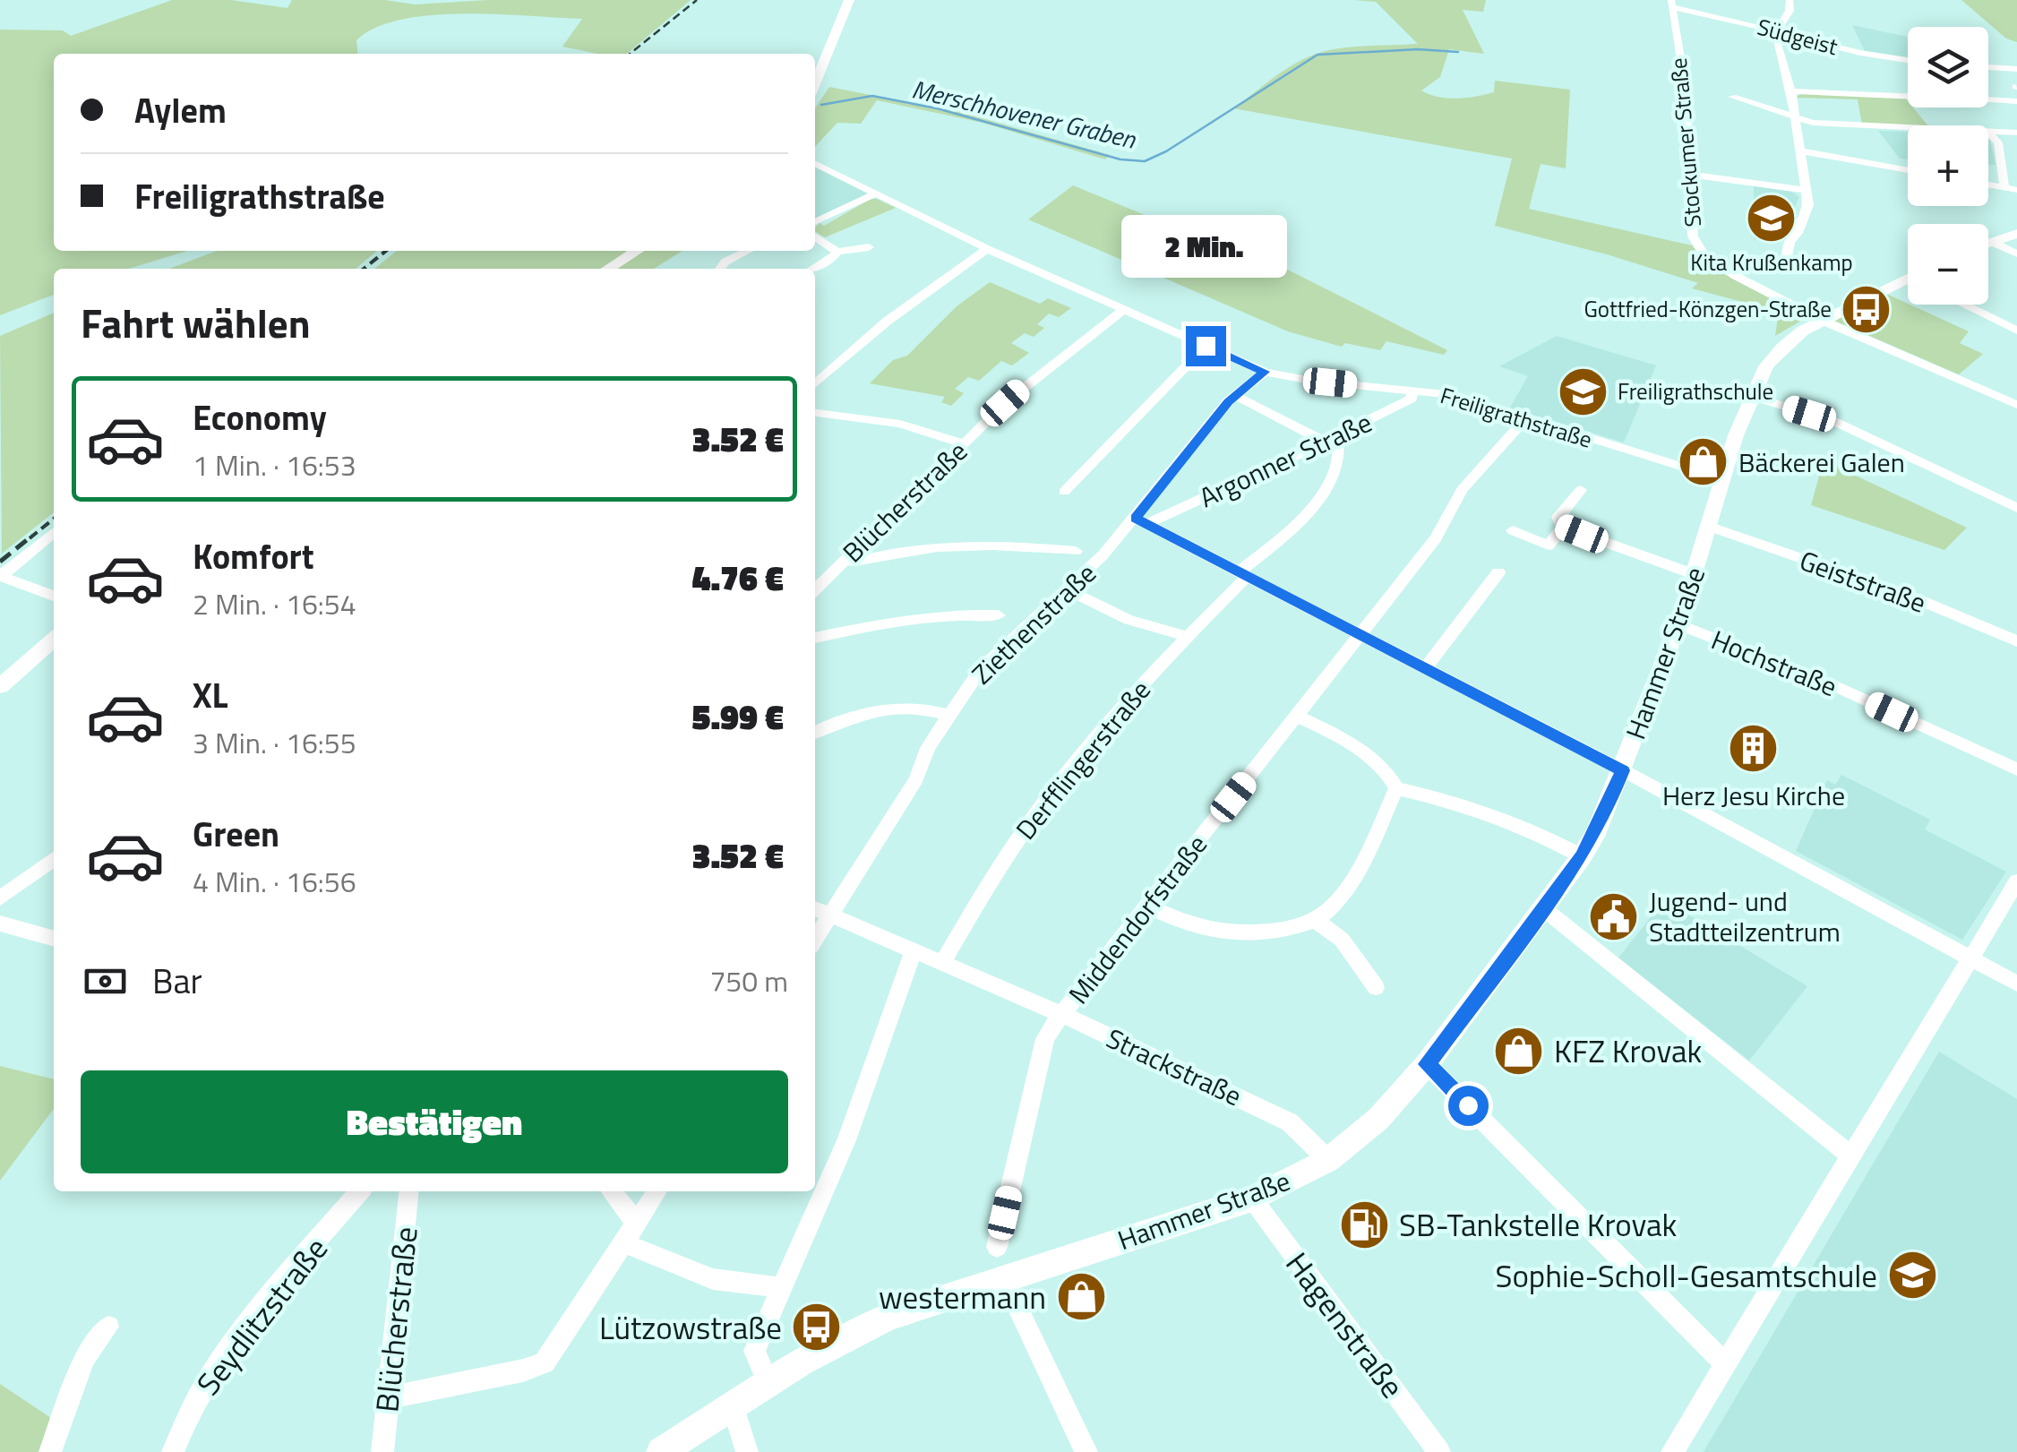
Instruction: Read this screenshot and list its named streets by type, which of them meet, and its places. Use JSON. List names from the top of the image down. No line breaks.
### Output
{"streets":{"main road":["Hammer Straße"],"street":["Südgeist","Stockumer Straße","Freiligrathstraße","Argonner Straße","Blücherstraße","Geiststraße","Ziethenstraße","Hochstraße","Derfflingerstraße","Middendorfstraße","Strackstraße","Seydlitzstraße","Hagenstraße"]},"crossings":[["Südgeist","Stockumer Straße"],["Stockumer Straße","Hammer Straße"],["Freiligrathstraße","Argonner Straße"],["Freiligrathstraße","Blücherstraße"],["Freiligrathstraße","Ziethenstraße"],["Freiligrathstraße","Hammer Straße"],["Freiligrathstraße","Middendorfstraße"],["Argonner Straße","Ziethenstraße"],["Argonner Straße","Derfflingerstraße"],["Geiststraße","Hammer Straße"],["Ziethenstraße","Strackstraße"],["Hammer Straße","Hochstraße"],["Hammer Straße","Strackstraße"],["Hammer Straße","Hagenstraße"],["Derfflingerstraße","Strackstraße"],["Middendorfstraße","Strackstraße"]],"water":["Merschhovener Graben"],"places":{"school or university":["Kita Krußenkamp","Freiligrathschule","Sophie-Scholl-Gesamtschule"],"bus stop":["Gottfried-Könzgen-Straße","Lützowstraße"],"shop":["Bäckerei Galen","KFZ Krovak","westermann"],"building":["Herz Jesu Kirche"],"public building":["Jugend- und Stadtteilzentrum"],"fuel station":["SB-Tankstelle Krovak"]},"page":{"map_buttons":["+","−"],"banner":["Aylem","Freiligrathstraße"],"bubble":"2 Min.","heading":"Fahrt wählen","list":[{"name":"Economy","note":"1 Min. · 16:53","value":"3.52 €"},{"name":"Komfort","note":"2 Min. · 16:54","value":"4.76 €"},{"name":"XL","note":"3 Min. · 16:55","value":"5.99 €"},{"name":"Green","note":"4 Min. · 16:56","value":"3.52 €"}],"pay":["Bar","750 m"],"buttons":"Bestätigen"}}
